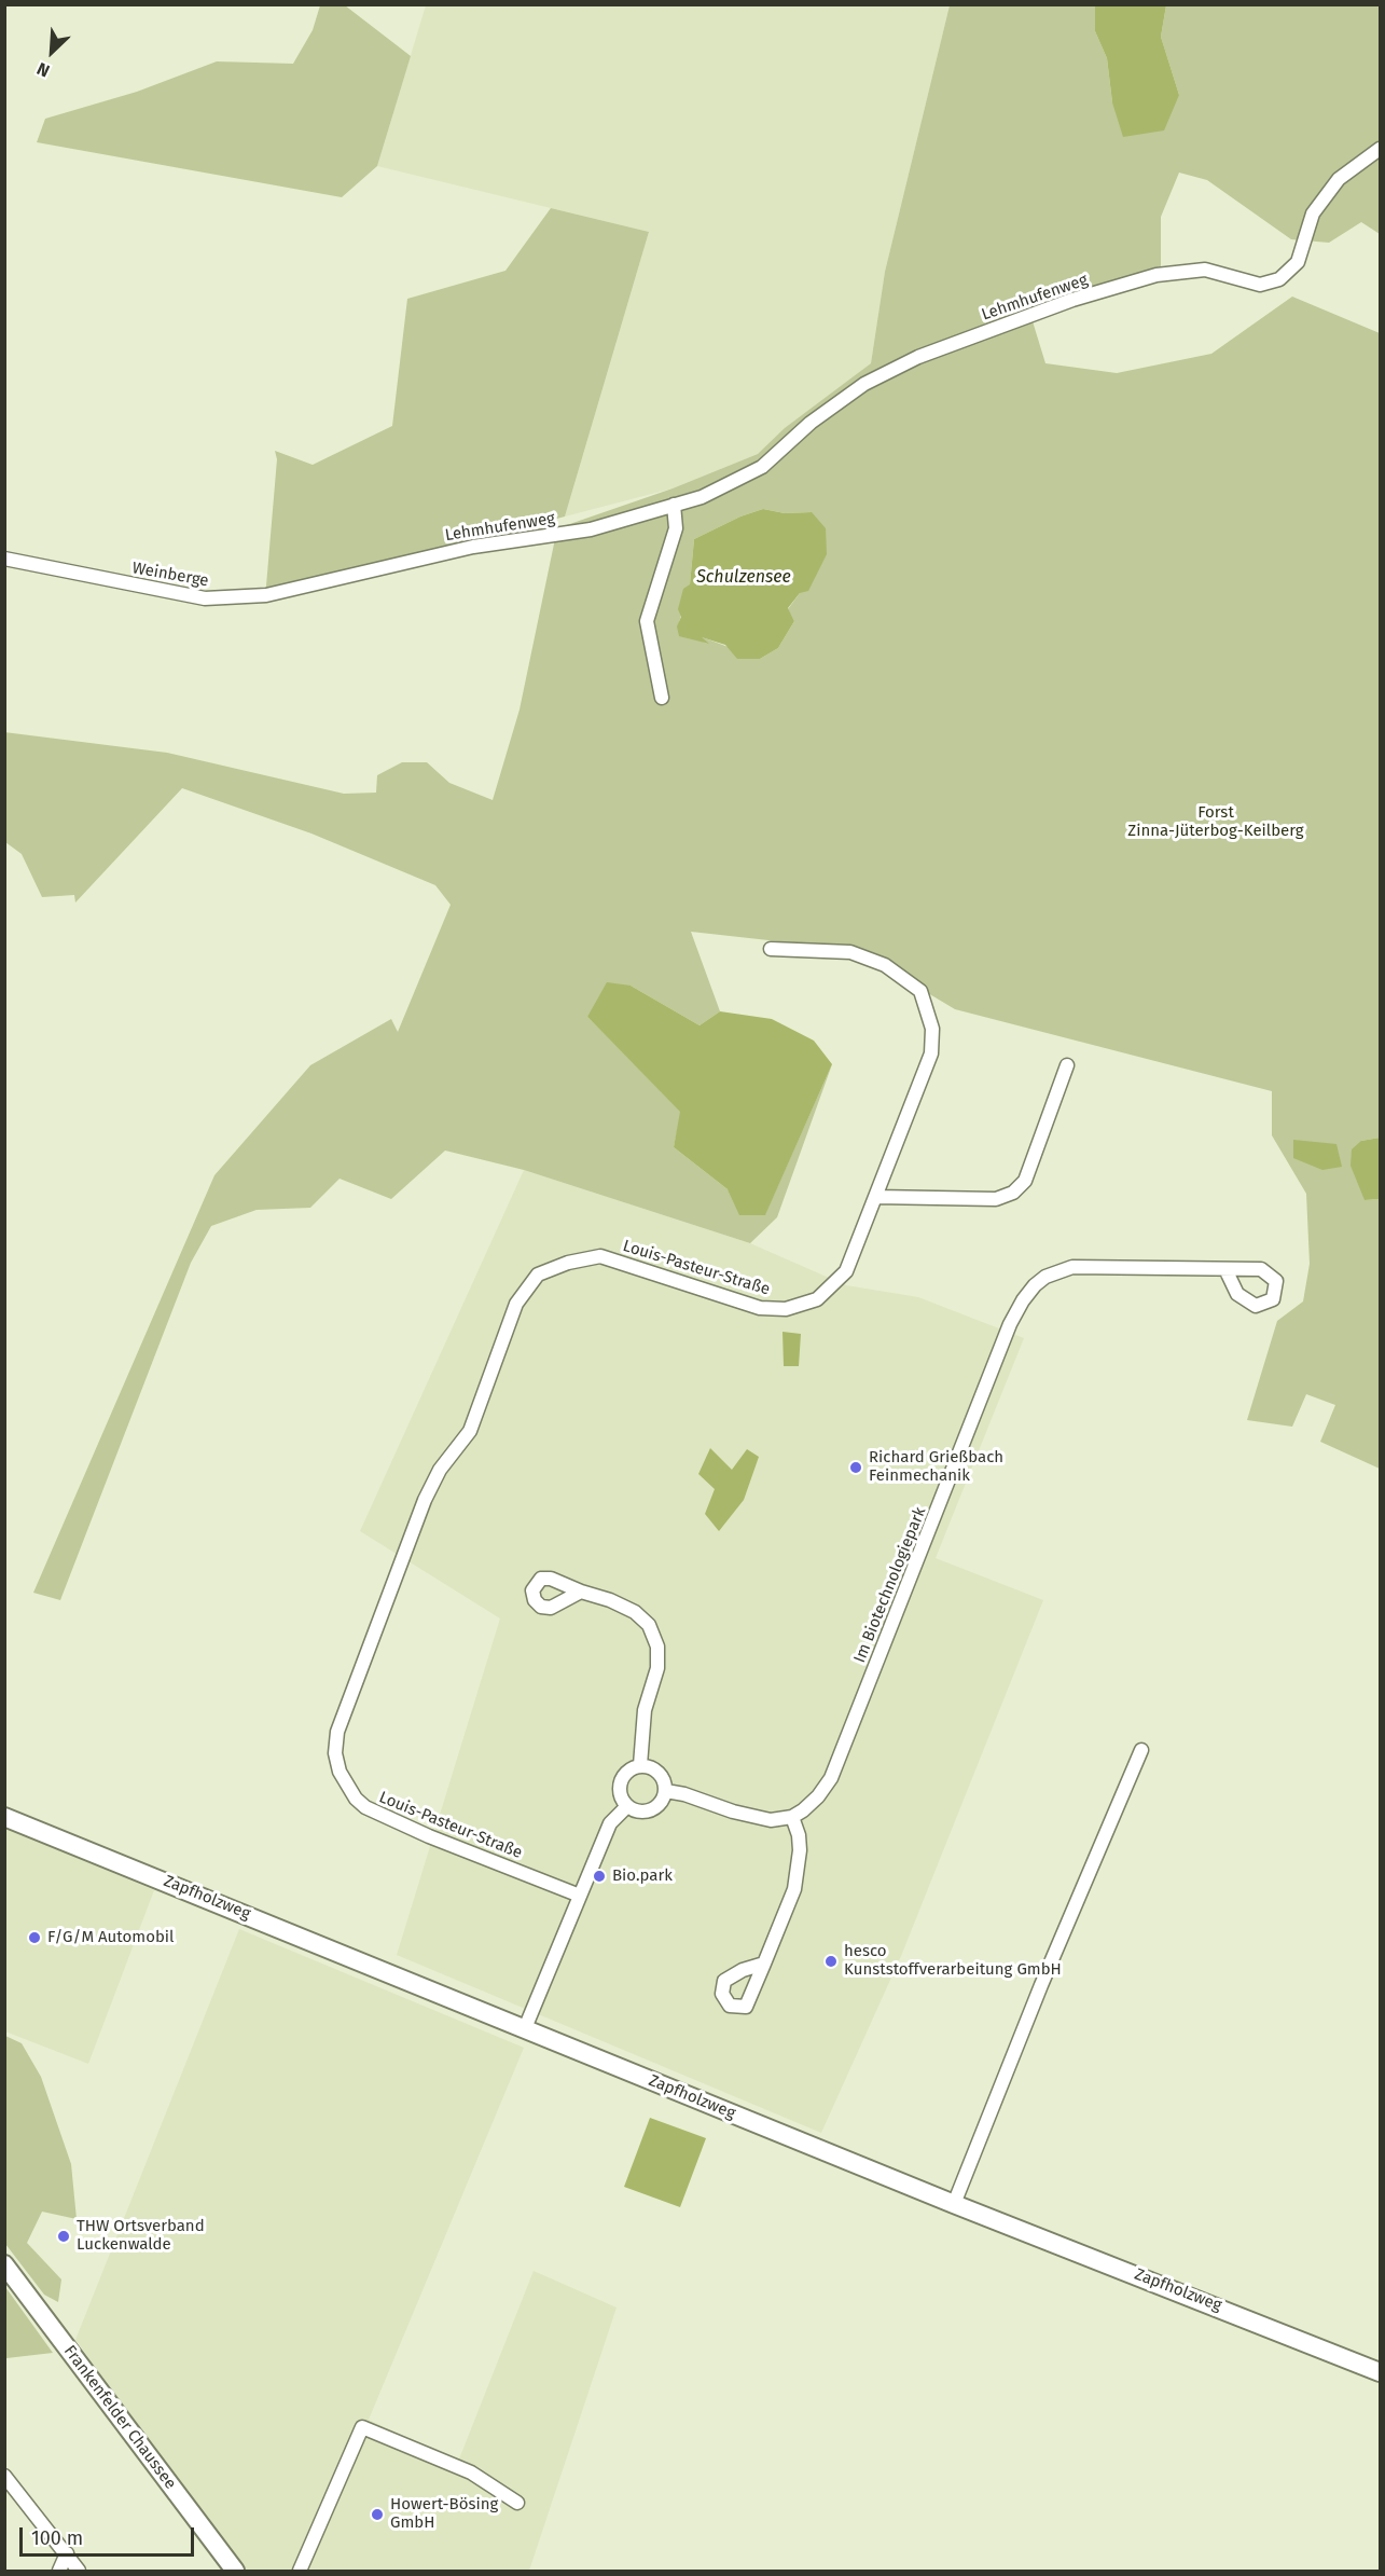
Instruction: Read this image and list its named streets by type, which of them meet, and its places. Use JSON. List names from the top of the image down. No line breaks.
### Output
{"streets":{"street":["Lehmhufenweg","Weinberge","Louis-Pasteur-Straße","Im Biotechnologiepark","Zapfholzweg","Frankenfelder Chaussee"]},"crossings":[["Lehmhufenweg","Weinberge"]],"water":["Schulzensee"],"parks":["Forst Zinna-Jüterbog-Keilberg"],"places":["Richard Grießbach Feinmechanik","Bio.park","F/G/M Automobil","hesco Kunststoffverarbeitung GmbH","THW Ortsverband Luckenwalde","Howert-Bösing GmbH"],"scale_bar":"100 m","north":"bottom left"}
